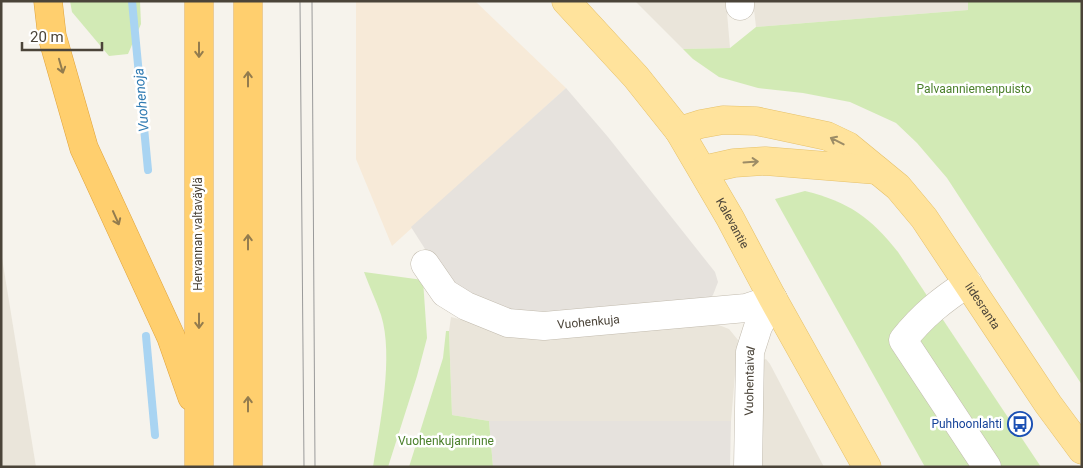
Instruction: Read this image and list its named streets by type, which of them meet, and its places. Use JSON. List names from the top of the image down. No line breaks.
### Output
{"streets":{"highway":["Hervannan valtaväylä"],"main road":["Kalevantie","Iidesranta"],"street":["Vuohenkuja","Vuohentaival"]},"crossings":[["Kalevantie","Iidesranta"],["Kalevantie","Vuohenkuja"],["Kalevantie","Vuohentaival"],["Vuohenkuja","Vuohentaival"]],"water":["Vuohenoja"],"parks":["Palvaanniemenpuisto","Vuohenkujanrinne"],"places":{"bus stop":["Puhhoonlahti"]},"scale_bar":"20 m"}
